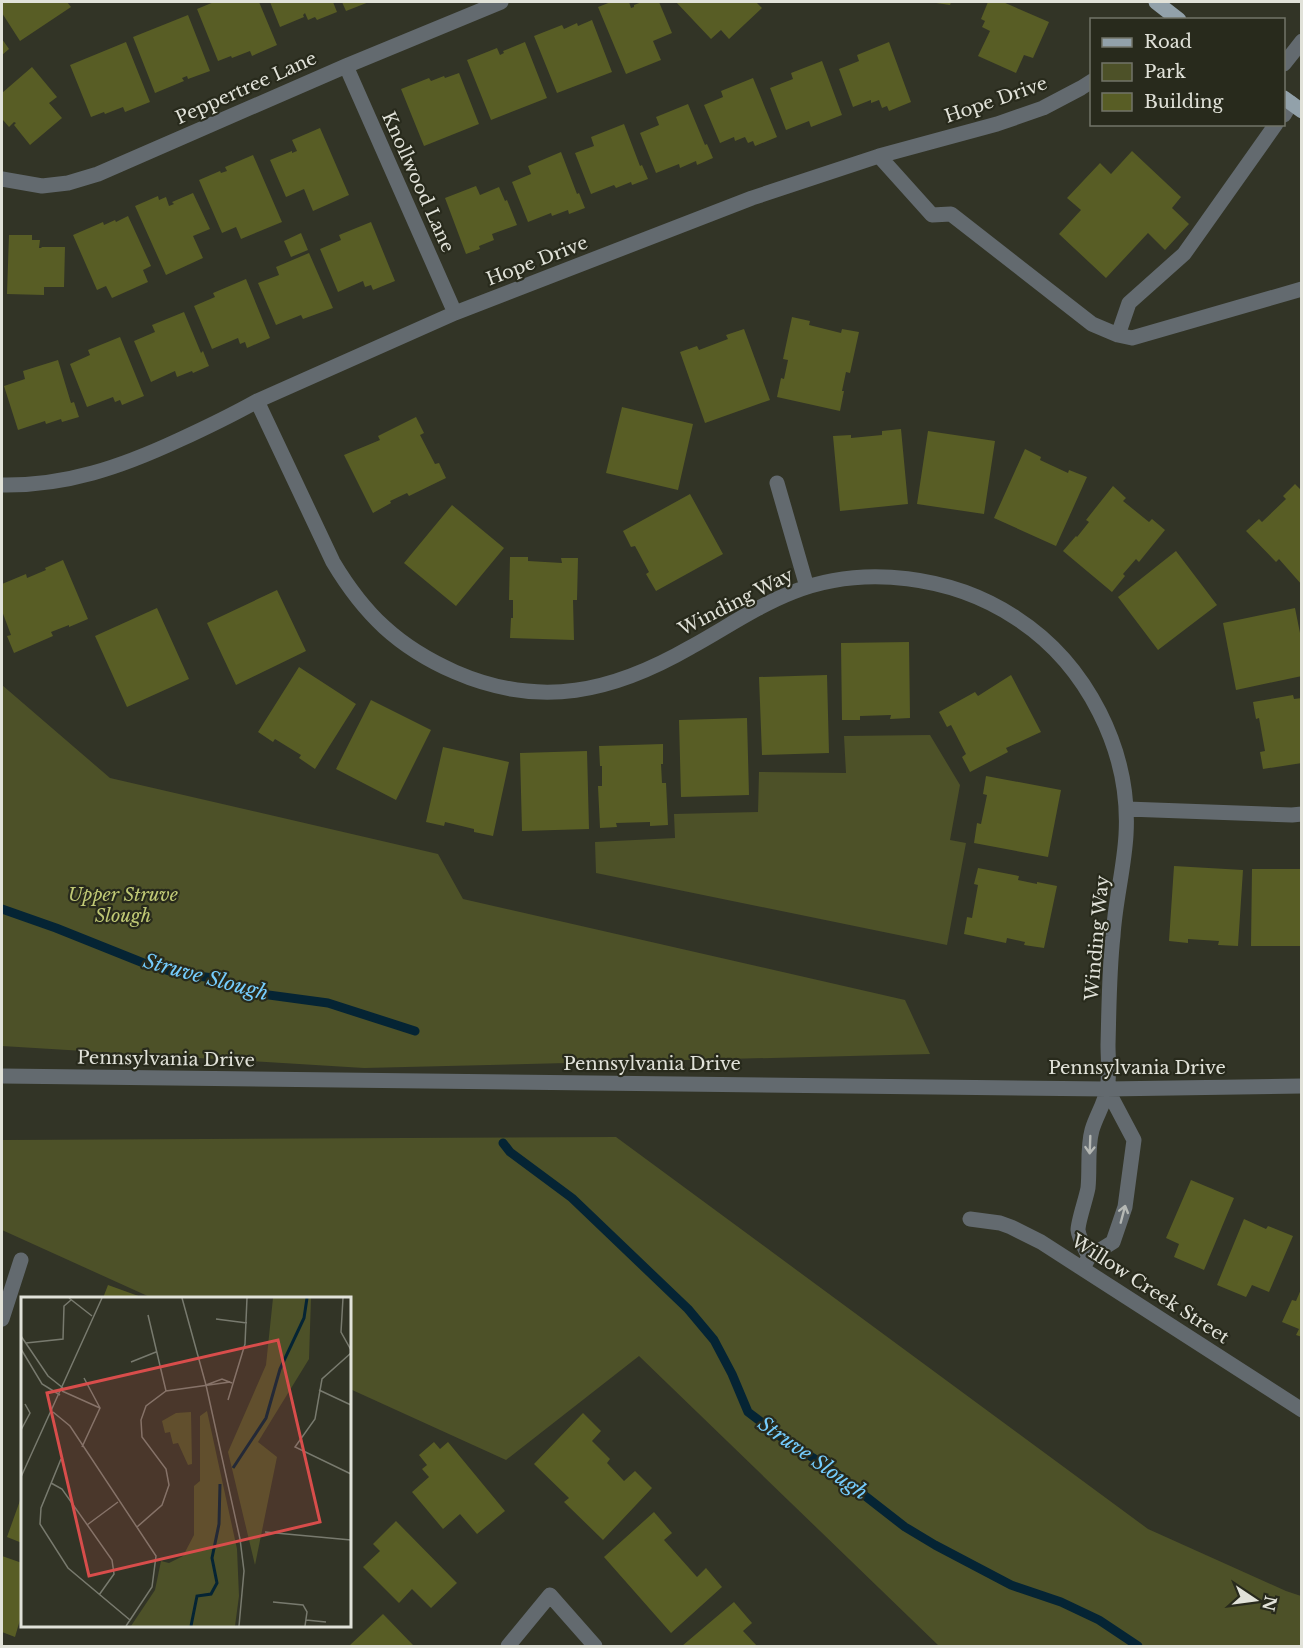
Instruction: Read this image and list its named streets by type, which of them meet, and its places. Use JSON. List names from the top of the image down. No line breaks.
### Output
{"streets":{"street":["Peppertree Lane","Hope Drive","Knollwood Lane","Winding Way","Pennsylvania Drive","Willow Creek Street"]},"crossings":[["Peppertree Lane","Knollwood Lane"],["Hope Drive","Knollwood Lane"],["Hope Drive","Winding Way"],["Winding Way","Pennsylvania Drive"],["Winding Way","Willow Creek Street"],["Pennsylvania Drive","Willow Creek Street"]],"water":["Struve Slough"],"parks":["Upper Struve Slough"],"legend":["Road","Park","Building"],"north":"right"}
